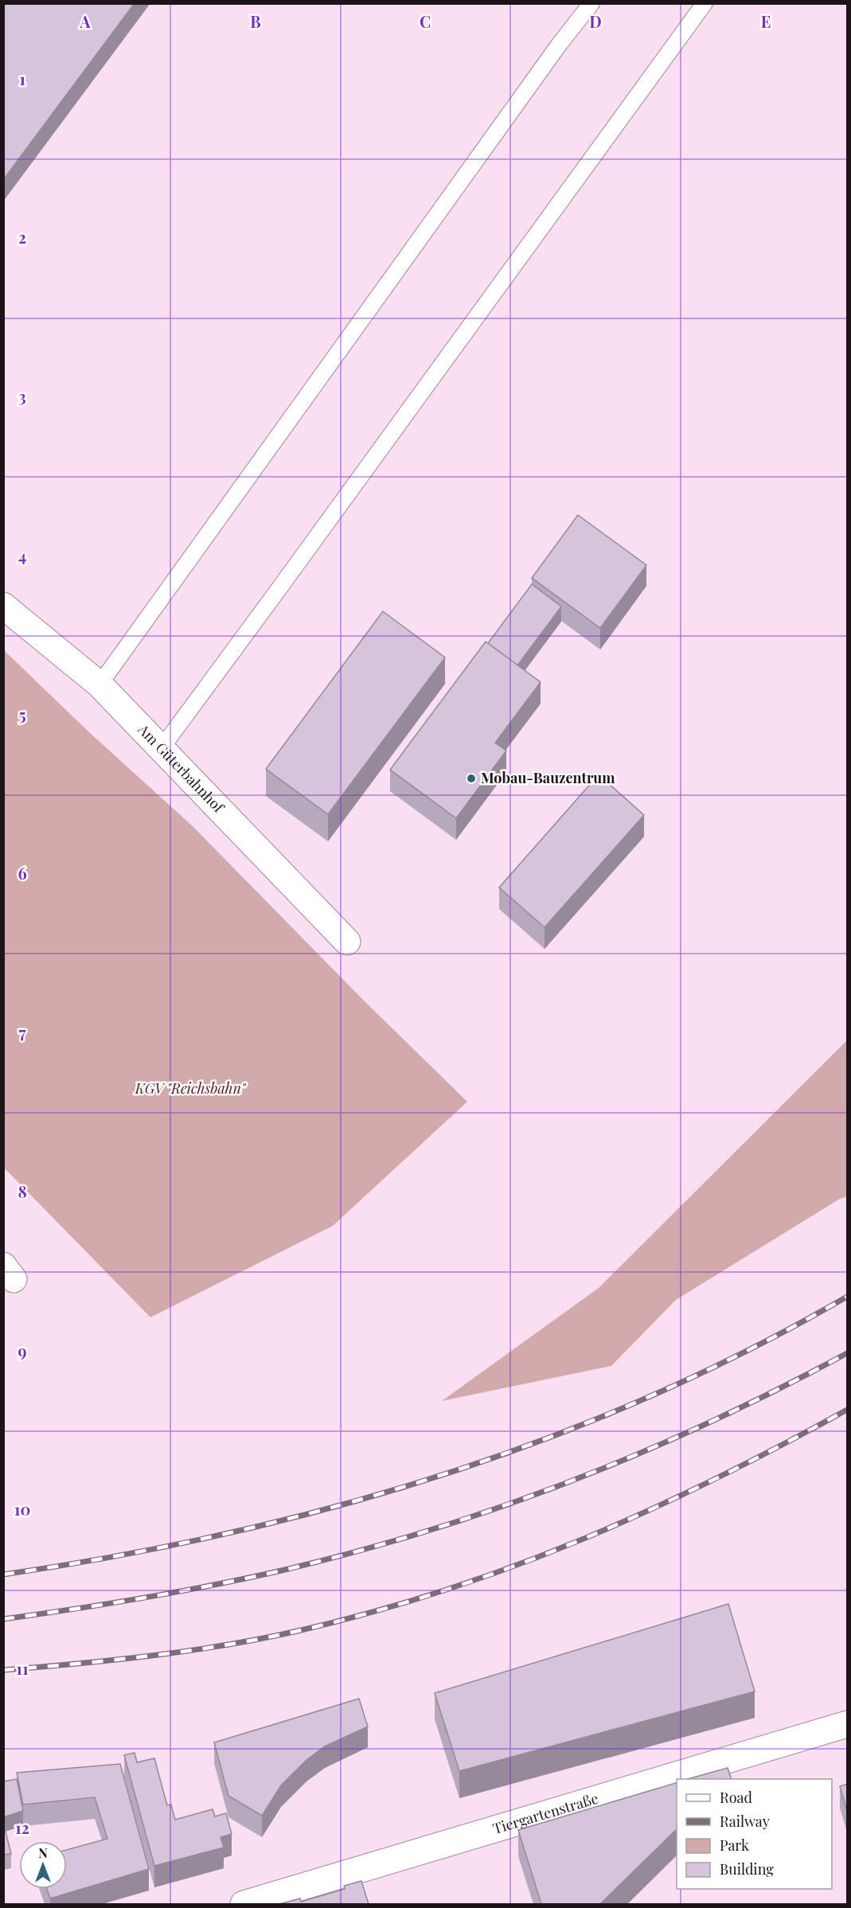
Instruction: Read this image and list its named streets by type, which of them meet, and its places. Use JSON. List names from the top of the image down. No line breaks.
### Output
{"streets":{"street":["Am Güterbahnhof","Tiergartenstraße"]},"parks":["KGV \"Reichsbahn\""],"places":["Mobau-Bauzentrum"],"legend":["Road","Railway","Park","Building"],"north":"top","grid":{"columns":["A","B","C","D","E"],"rows":["1","2","3","4","5","6","7","8","9","10","11","12"]}}
